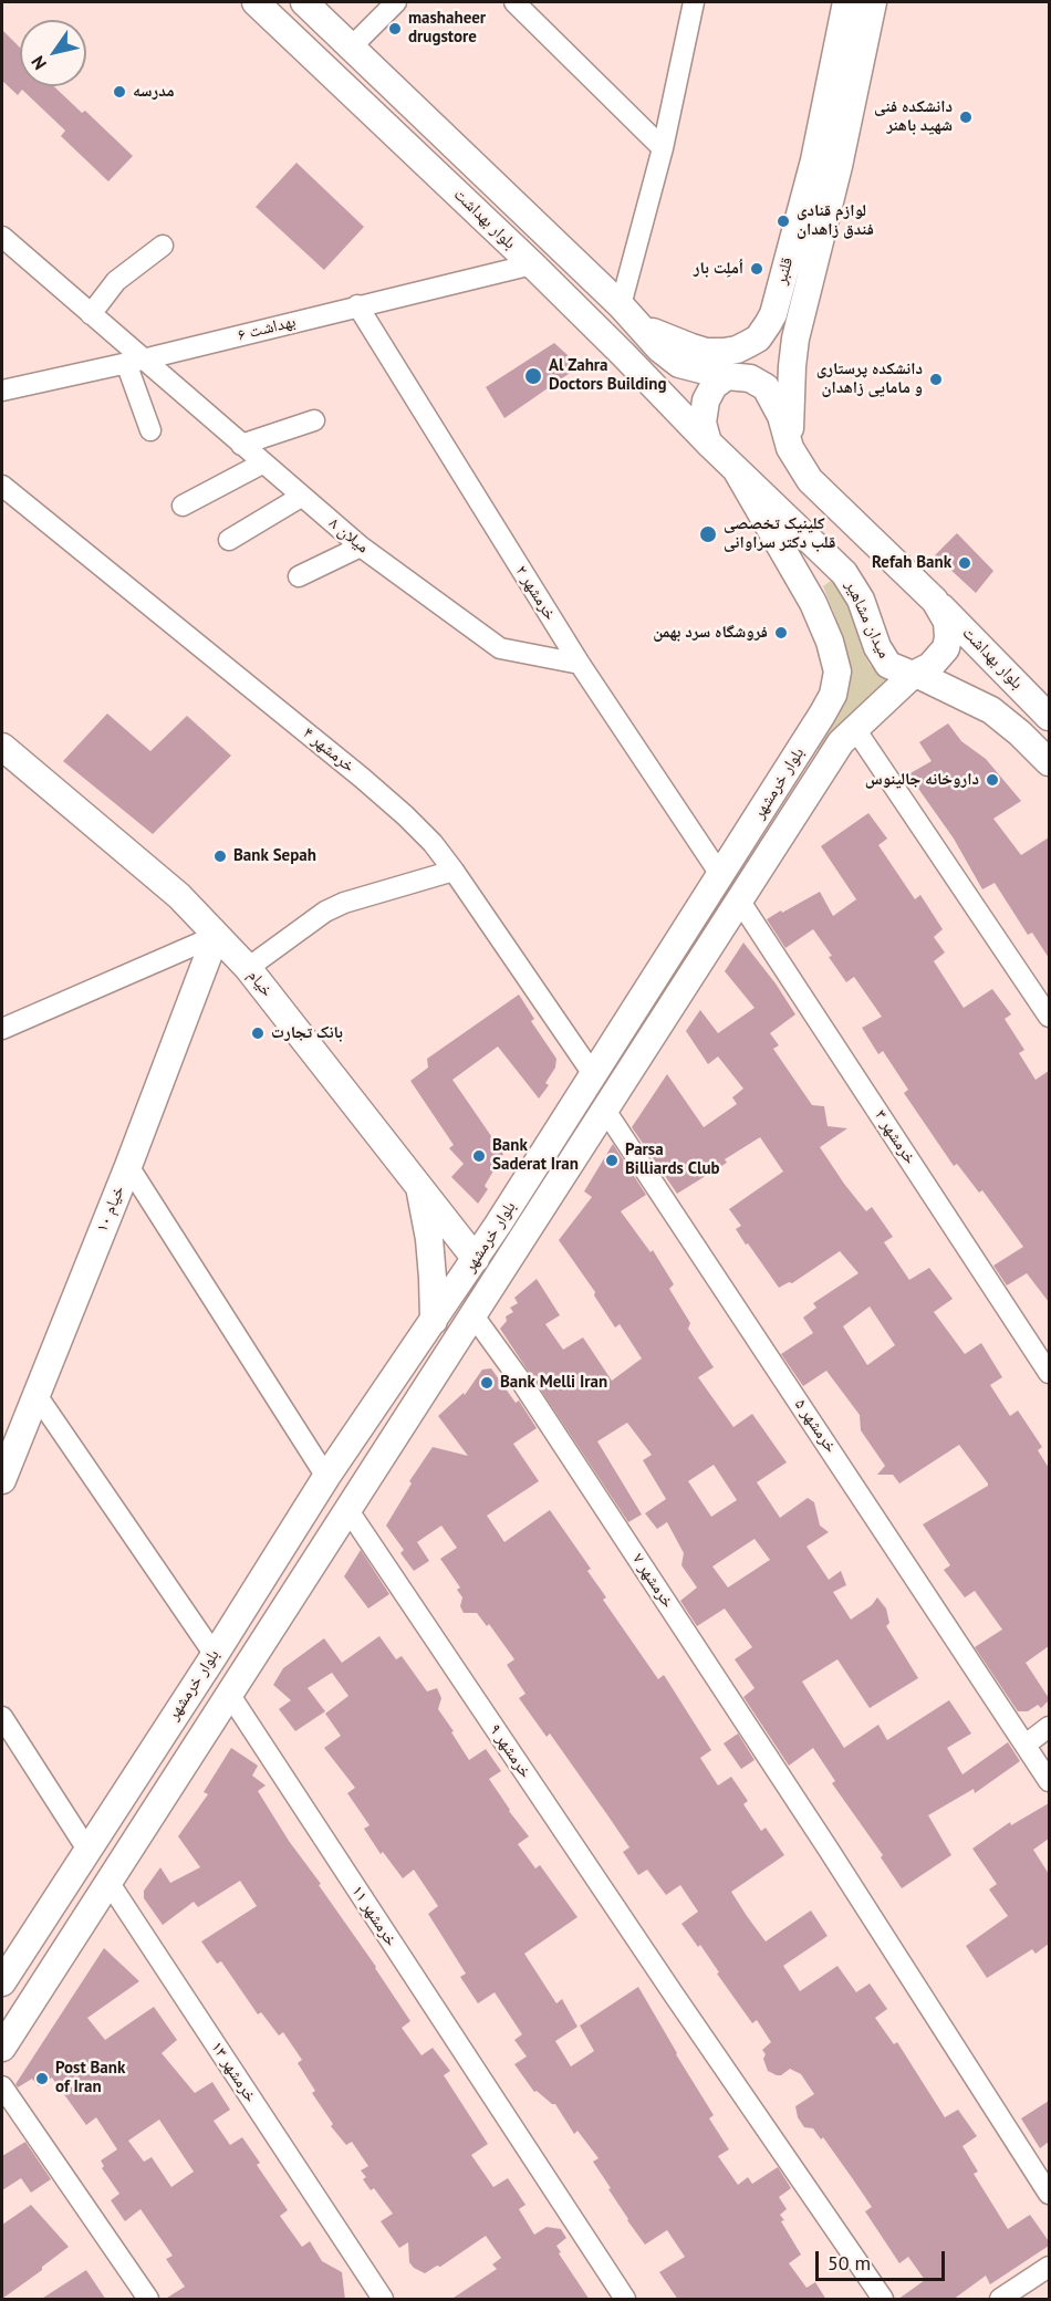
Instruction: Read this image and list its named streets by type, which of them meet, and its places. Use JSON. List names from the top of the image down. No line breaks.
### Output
{"streets":{"main road":["بلوار بهداشت","قلنبر","میدان مشاهیر","بلوار خرمشهر","خیام","خیام ۱۰"],"street":["بهداشت ۶","میلان ۸","خرمشهر ۲","خرمشهر ۴","خرمشهر ۳","خرمشهر ۵","خرمشهر ۷","خرمشهر ۹","خرمشهر ۱۱","خرمشهر ۱۳"]},"crossings":[["بلوار بهداشت","قلنبر"],["بلوار بهداشت","بهداشت ۶"],["بلوار بهداشت","میدان مشاهیر"],["بهداشت ۶","میلان ۸"],["بهداشت ۶","خرمشهر ۲"],["میلان ۸","خرمشهر ۲"],["خرمشهر ۲","بلوار خرمشهر"],["میدان مشاهیر","بلوار خرمشهر"],["خرمشهر ۴","بلوار خرمشهر"],["بلوار خرمشهر","خیام"],["بلوار خرمشهر","خرمشهر ۳"],["بلوار خرمشهر","خرمشهر ۵"],["بلوار خرمشهر","خرمشهر ۷"],["بلوار خرمشهر","خرمشهر ۹"],["بلوار خرمشهر","خرمشهر ۱۱"],["بلوار خرمشهر","خرمشهر ۱۳"],["خیام","خیام ۱۰"]],"places":["mashaheer drugstore","مدرسه","دانشکده فنی شهید باهنر","لوازم قنادی فندق زاهدان","اُملِت بار","Al Zahra Doctors Building","دانشکده پرستاری و مامایی زاهدان","کلینیک تخصصی قلب دکتر سراوانی","Refah Bank","فروشگاه سرد بهمن","داروخانه جالینوس","Bank Sepah","بانک تجارت","Bank Saderat Iran","Parsa Billiards Club","Bank Melli Iran","Post Bank of Iran"],"scale_bar":"50 m","north":"bottom left"}
